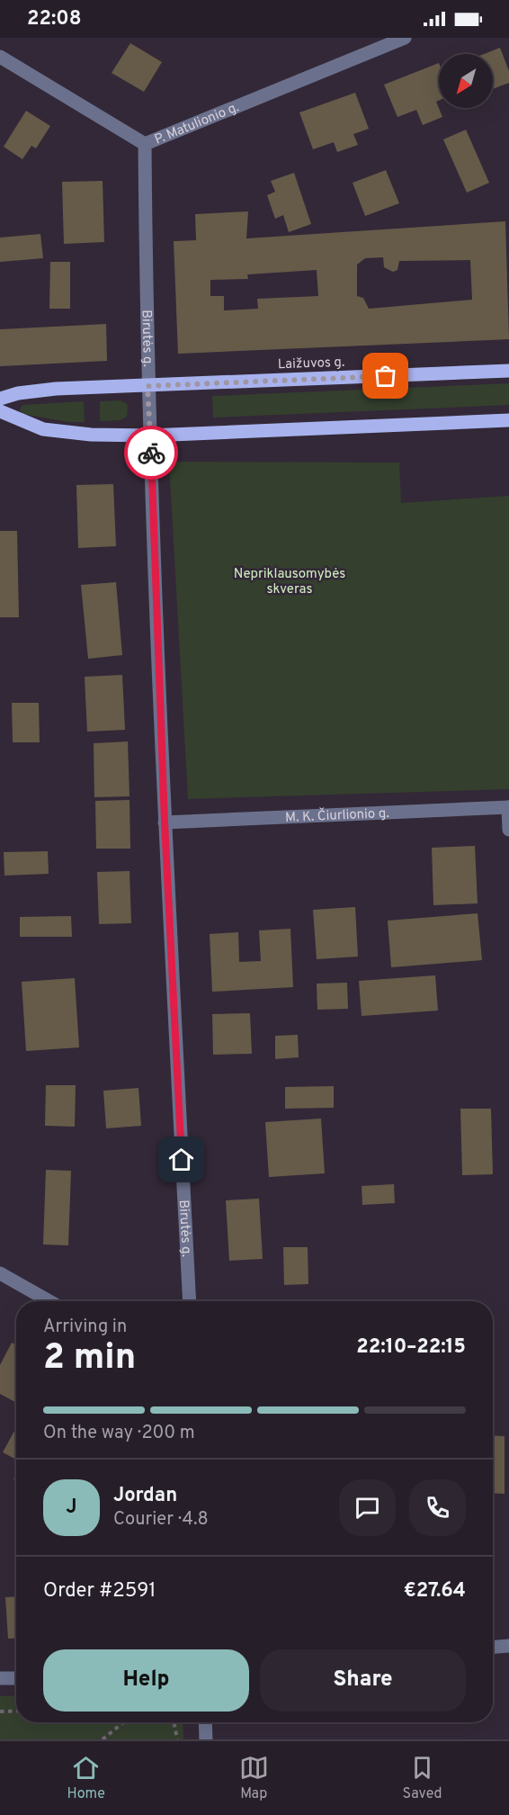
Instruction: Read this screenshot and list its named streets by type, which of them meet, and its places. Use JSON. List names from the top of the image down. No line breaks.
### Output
{"streets":{"main road":["Laižuvos g."],"street":["P. Matulionio g.","Birutės g.","M. K. Čiurlionio g."]},"crossings":[["P. Matulionio g.","Birutės g."],["Birutės g.","Laižuvos g."],["Birutės g.","M. K. Čiurlionio g."]],"parks":["Nepriklausomybės skveras"],"north":"bottom left","page":{"status":"22:08","heading":["2 min","Arriving in","22:10–22:15"],"panel":["Jordan","Courier · 4.8","Order #2591","€27.64"],"bar":"On the way · 200 m","round":"J","buttons":["Help","Share"],"tabs":["Home","Map","Saved"]}}
